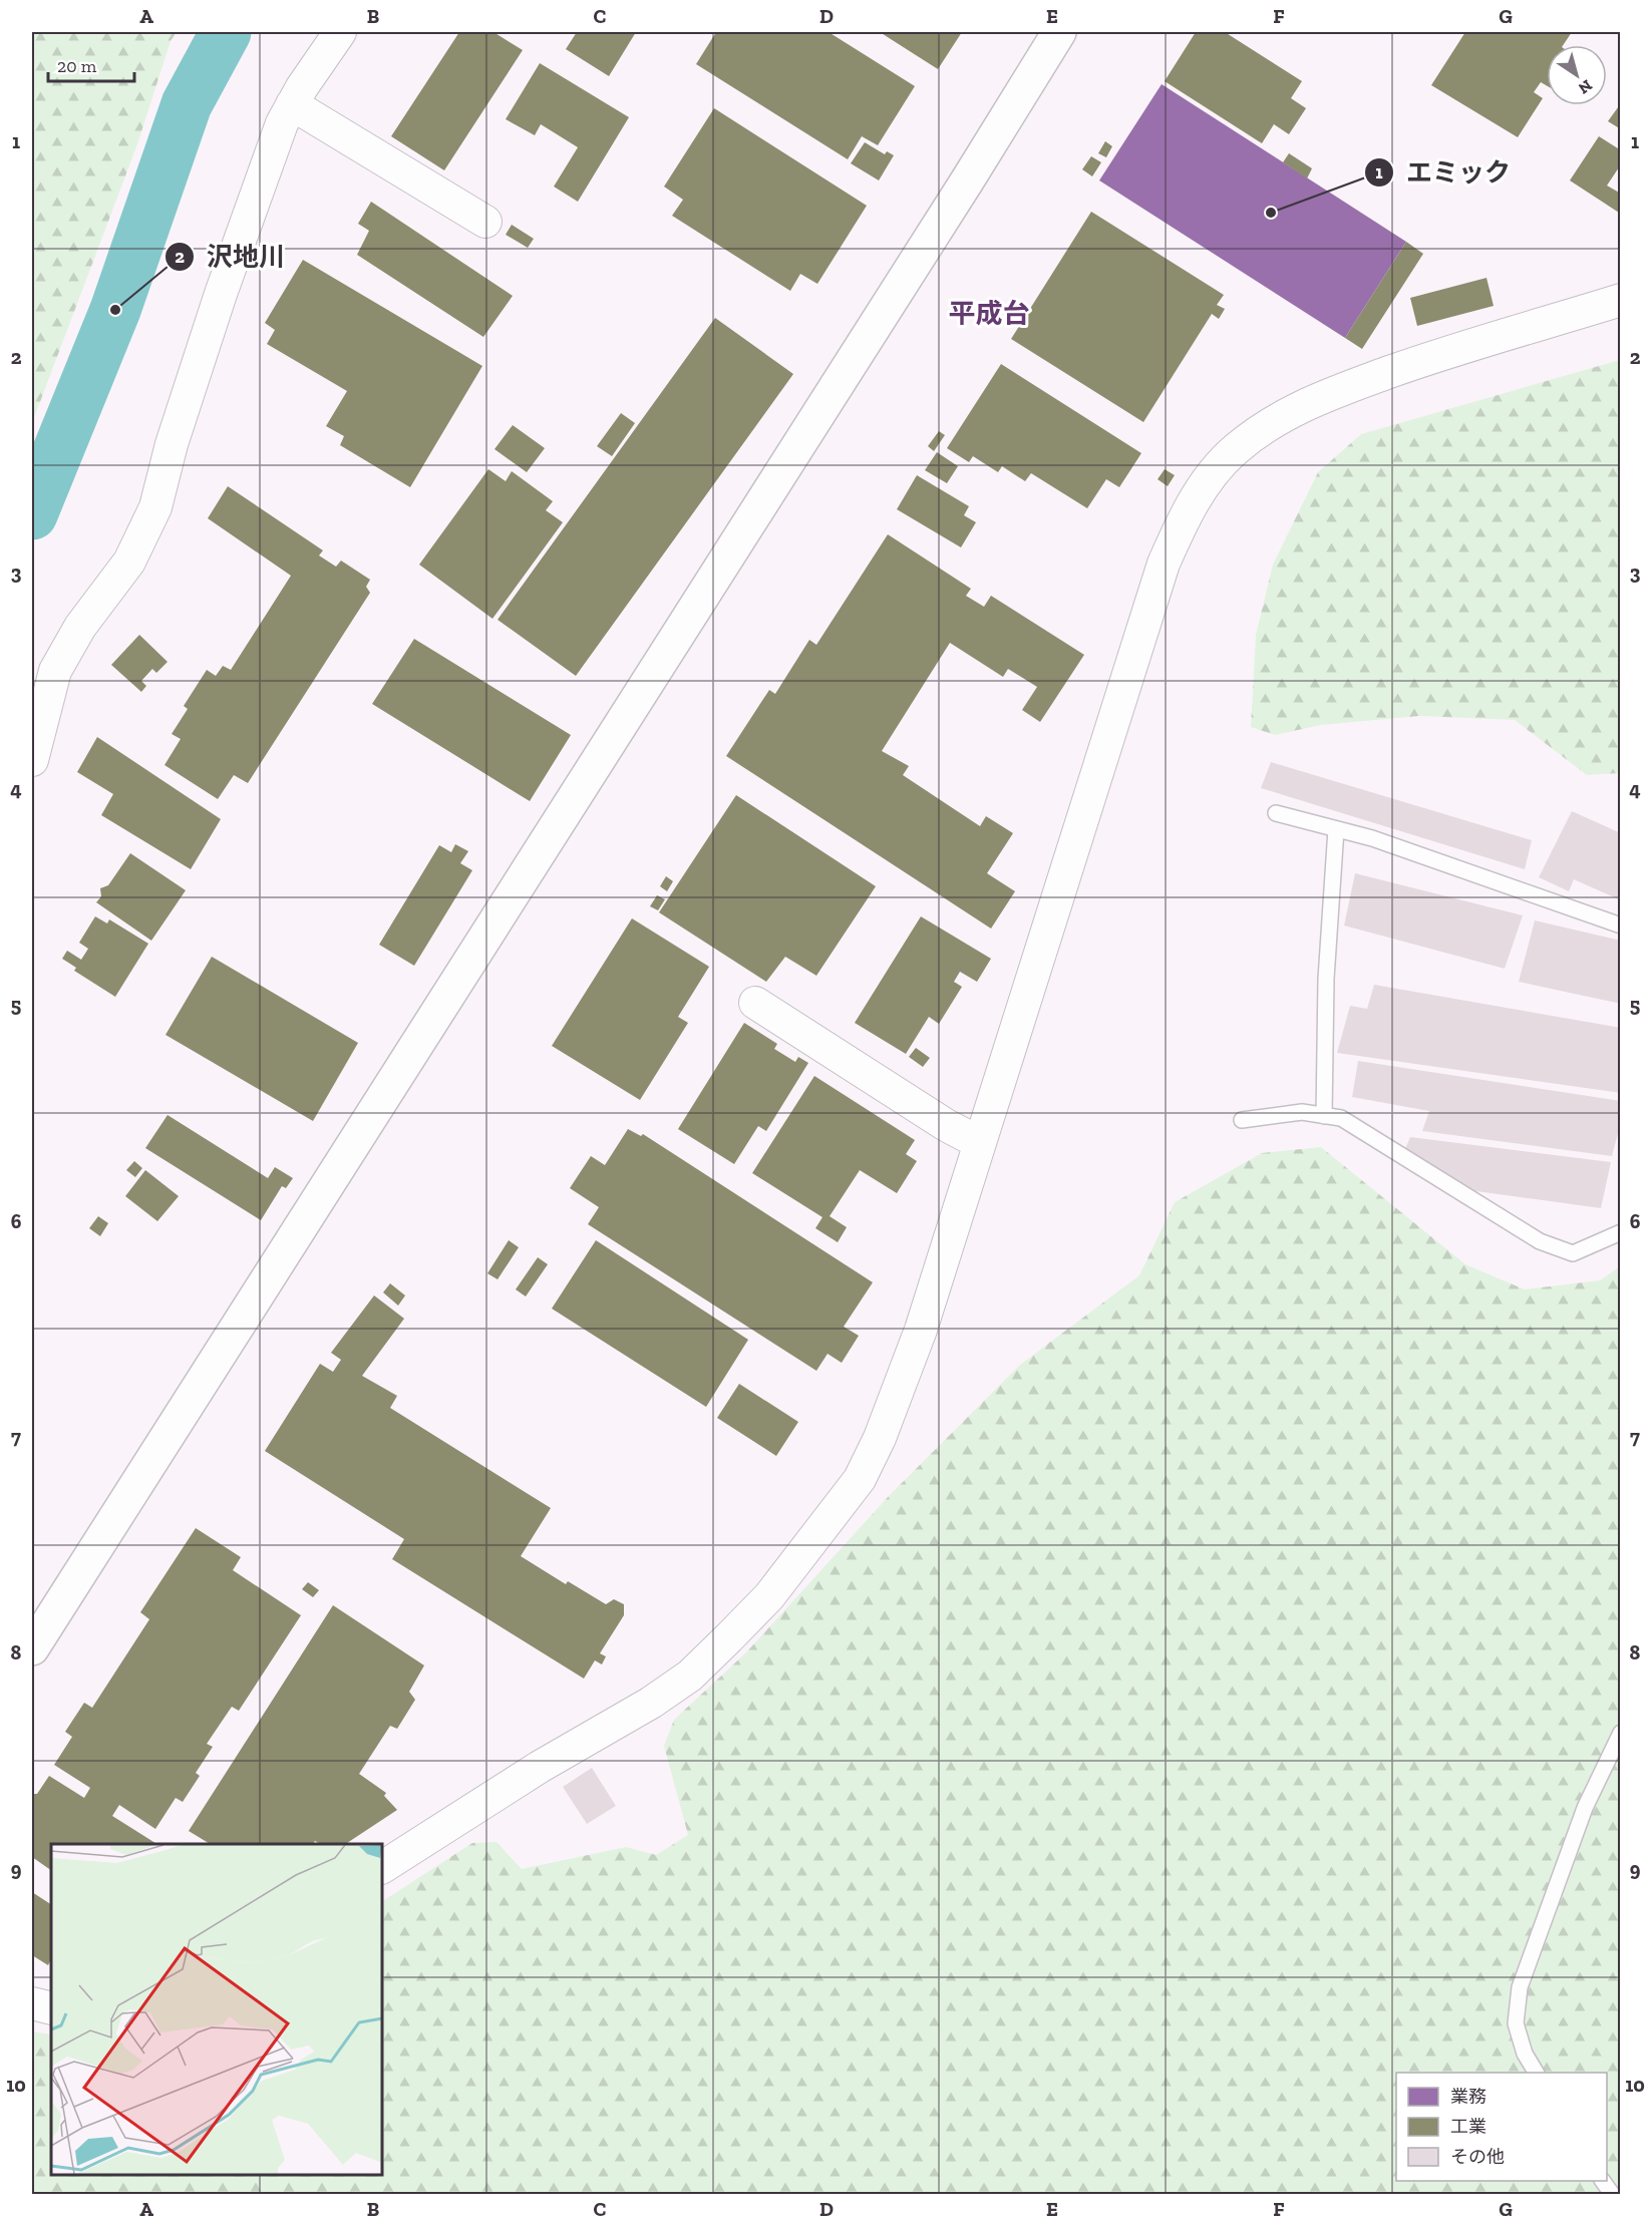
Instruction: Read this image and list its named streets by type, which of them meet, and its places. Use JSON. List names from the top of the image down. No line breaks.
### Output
{"districts":["平成台"],"places":["エミック","沢地川"],"legend":["業務","工業","その他"],"scale_bar":"20 m","north":"bottom right","grid":{"columns":["A","B","C","D","E","F","G"],"rows":["1","2","3","4","5","6","7","8","9","10"]}}
